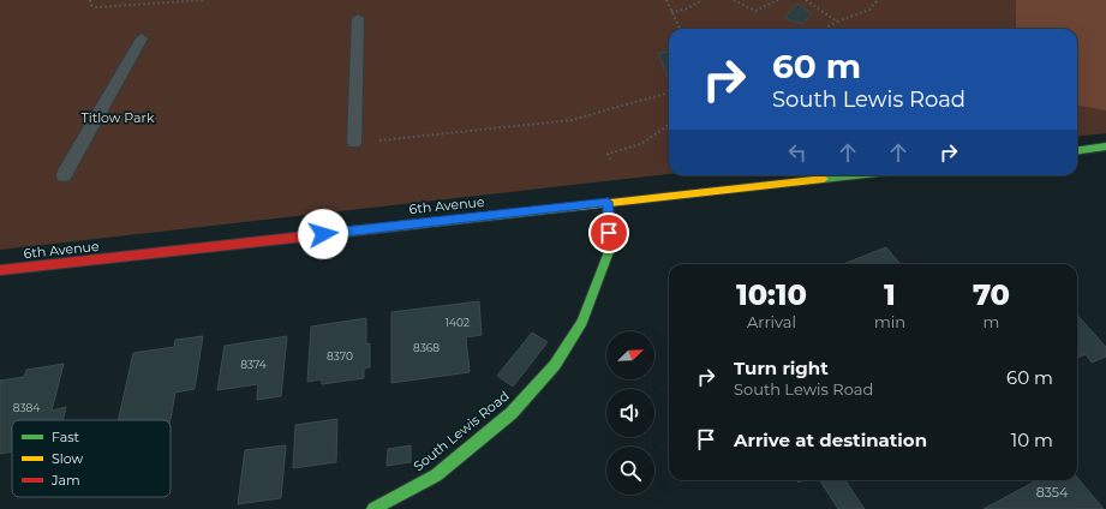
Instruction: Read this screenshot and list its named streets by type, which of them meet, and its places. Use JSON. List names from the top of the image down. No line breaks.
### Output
{"streets":{"street":["6th Avenue","South Lewis Road"]},"crossings":[["6th Avenue","South Lewis Road"]],"parks":["Titlow Park"],"house_numbers":["1402","8368","8370","8374","8384","8354"],"legend":["Fast","Slow","Jam"],"north":"top right","page":{"turn":["60 m","South Lewis Road"],"eta":["10:10","Arrival","1","min","70","m"],"list":[{"name":"Turn right","note":"South Lewis Road","value":"60 m"},{"name":"Arrive at destination","value":"10 m"}]}}
